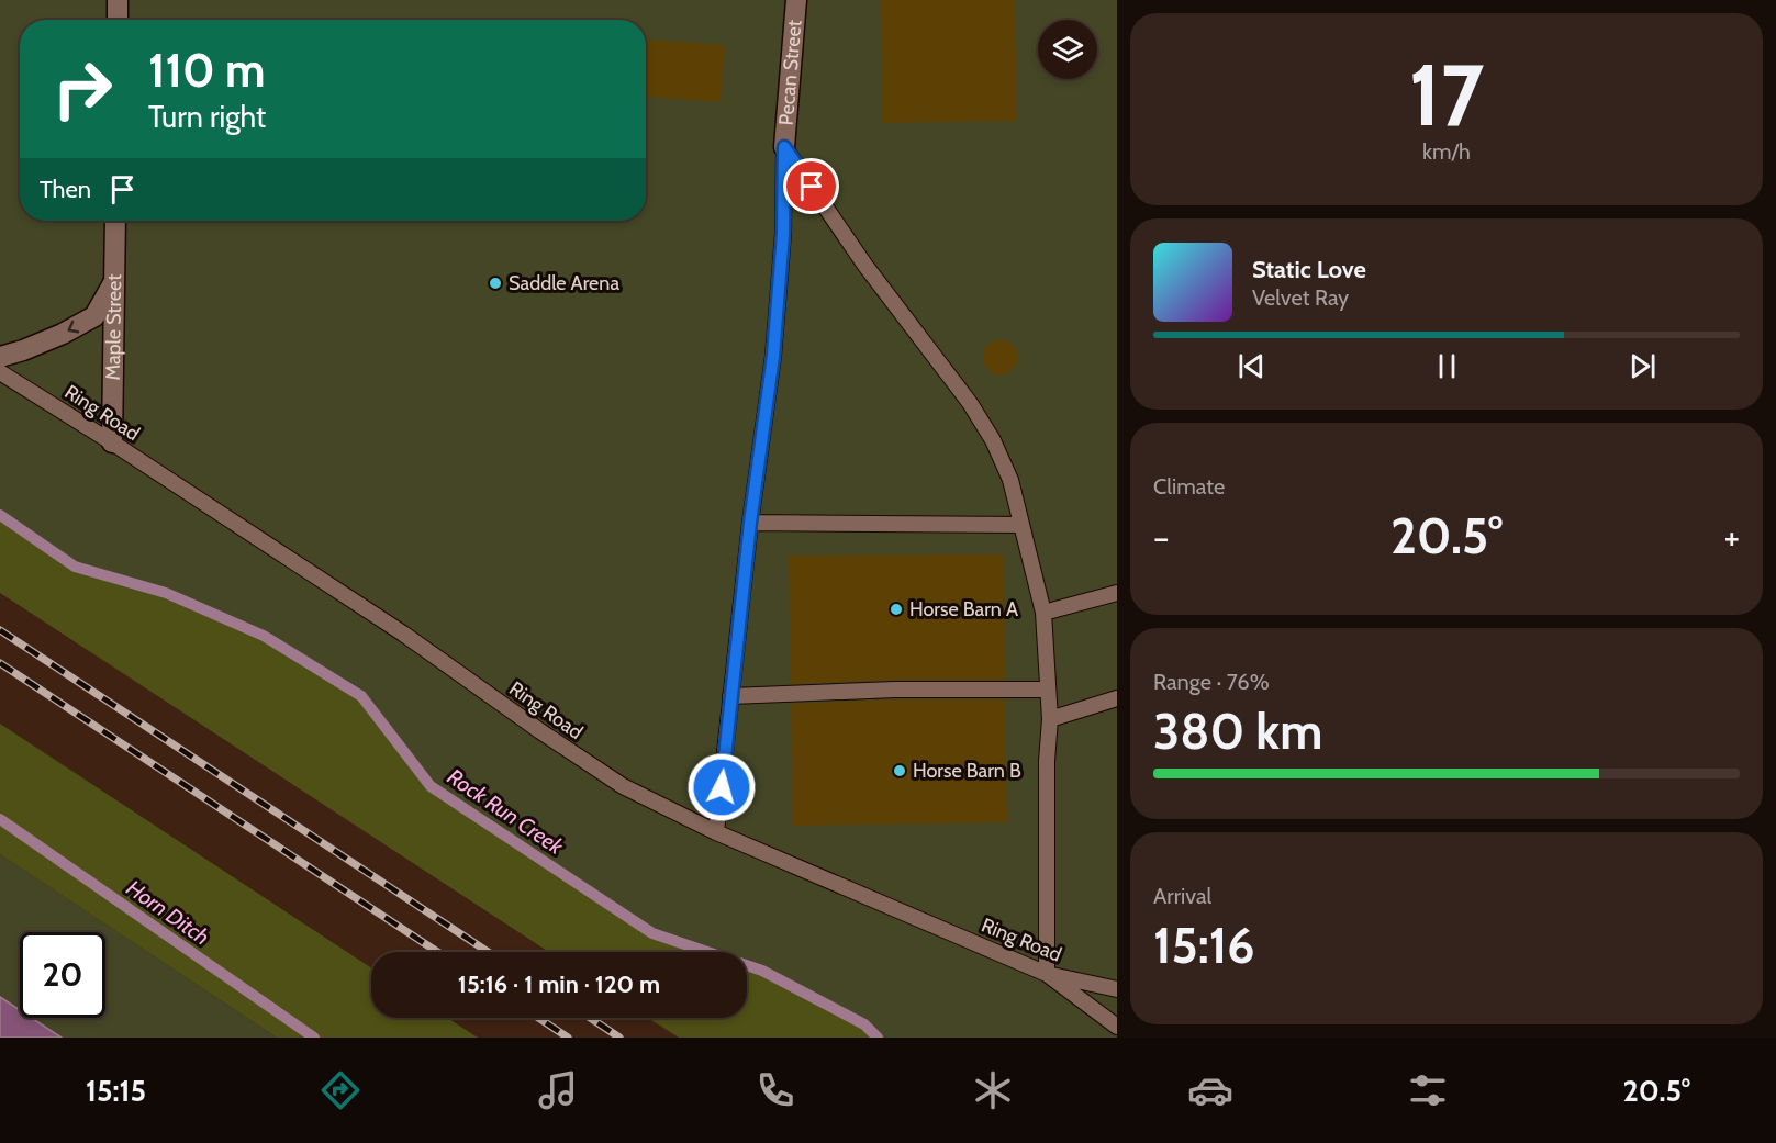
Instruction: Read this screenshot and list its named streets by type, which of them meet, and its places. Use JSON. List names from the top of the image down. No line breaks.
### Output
{"streets":{"street":["Pecan Street","Maple Street"],"lane":["Ring Road"]},"crossings":[["Maple Street","Ring Road"]],"water":["Rock Run Creek","Horn Ditch"],"places":["Saddle Arena","Horse Barn A","Horse Barn B"],"page":{"tile":[["17","km/h"],"Climate",["Range · 76%","380 km"],["Arrival","15:16"]],"turn":["110 m","Turn right"],"then":"Then","song":["Static Love","Velvet Ray"],"heat":["−","20.5°","+"],"limit":"20","trip":"15:16 · 1 min · 120 m","tabs":["15:15","20.5°"]}}
